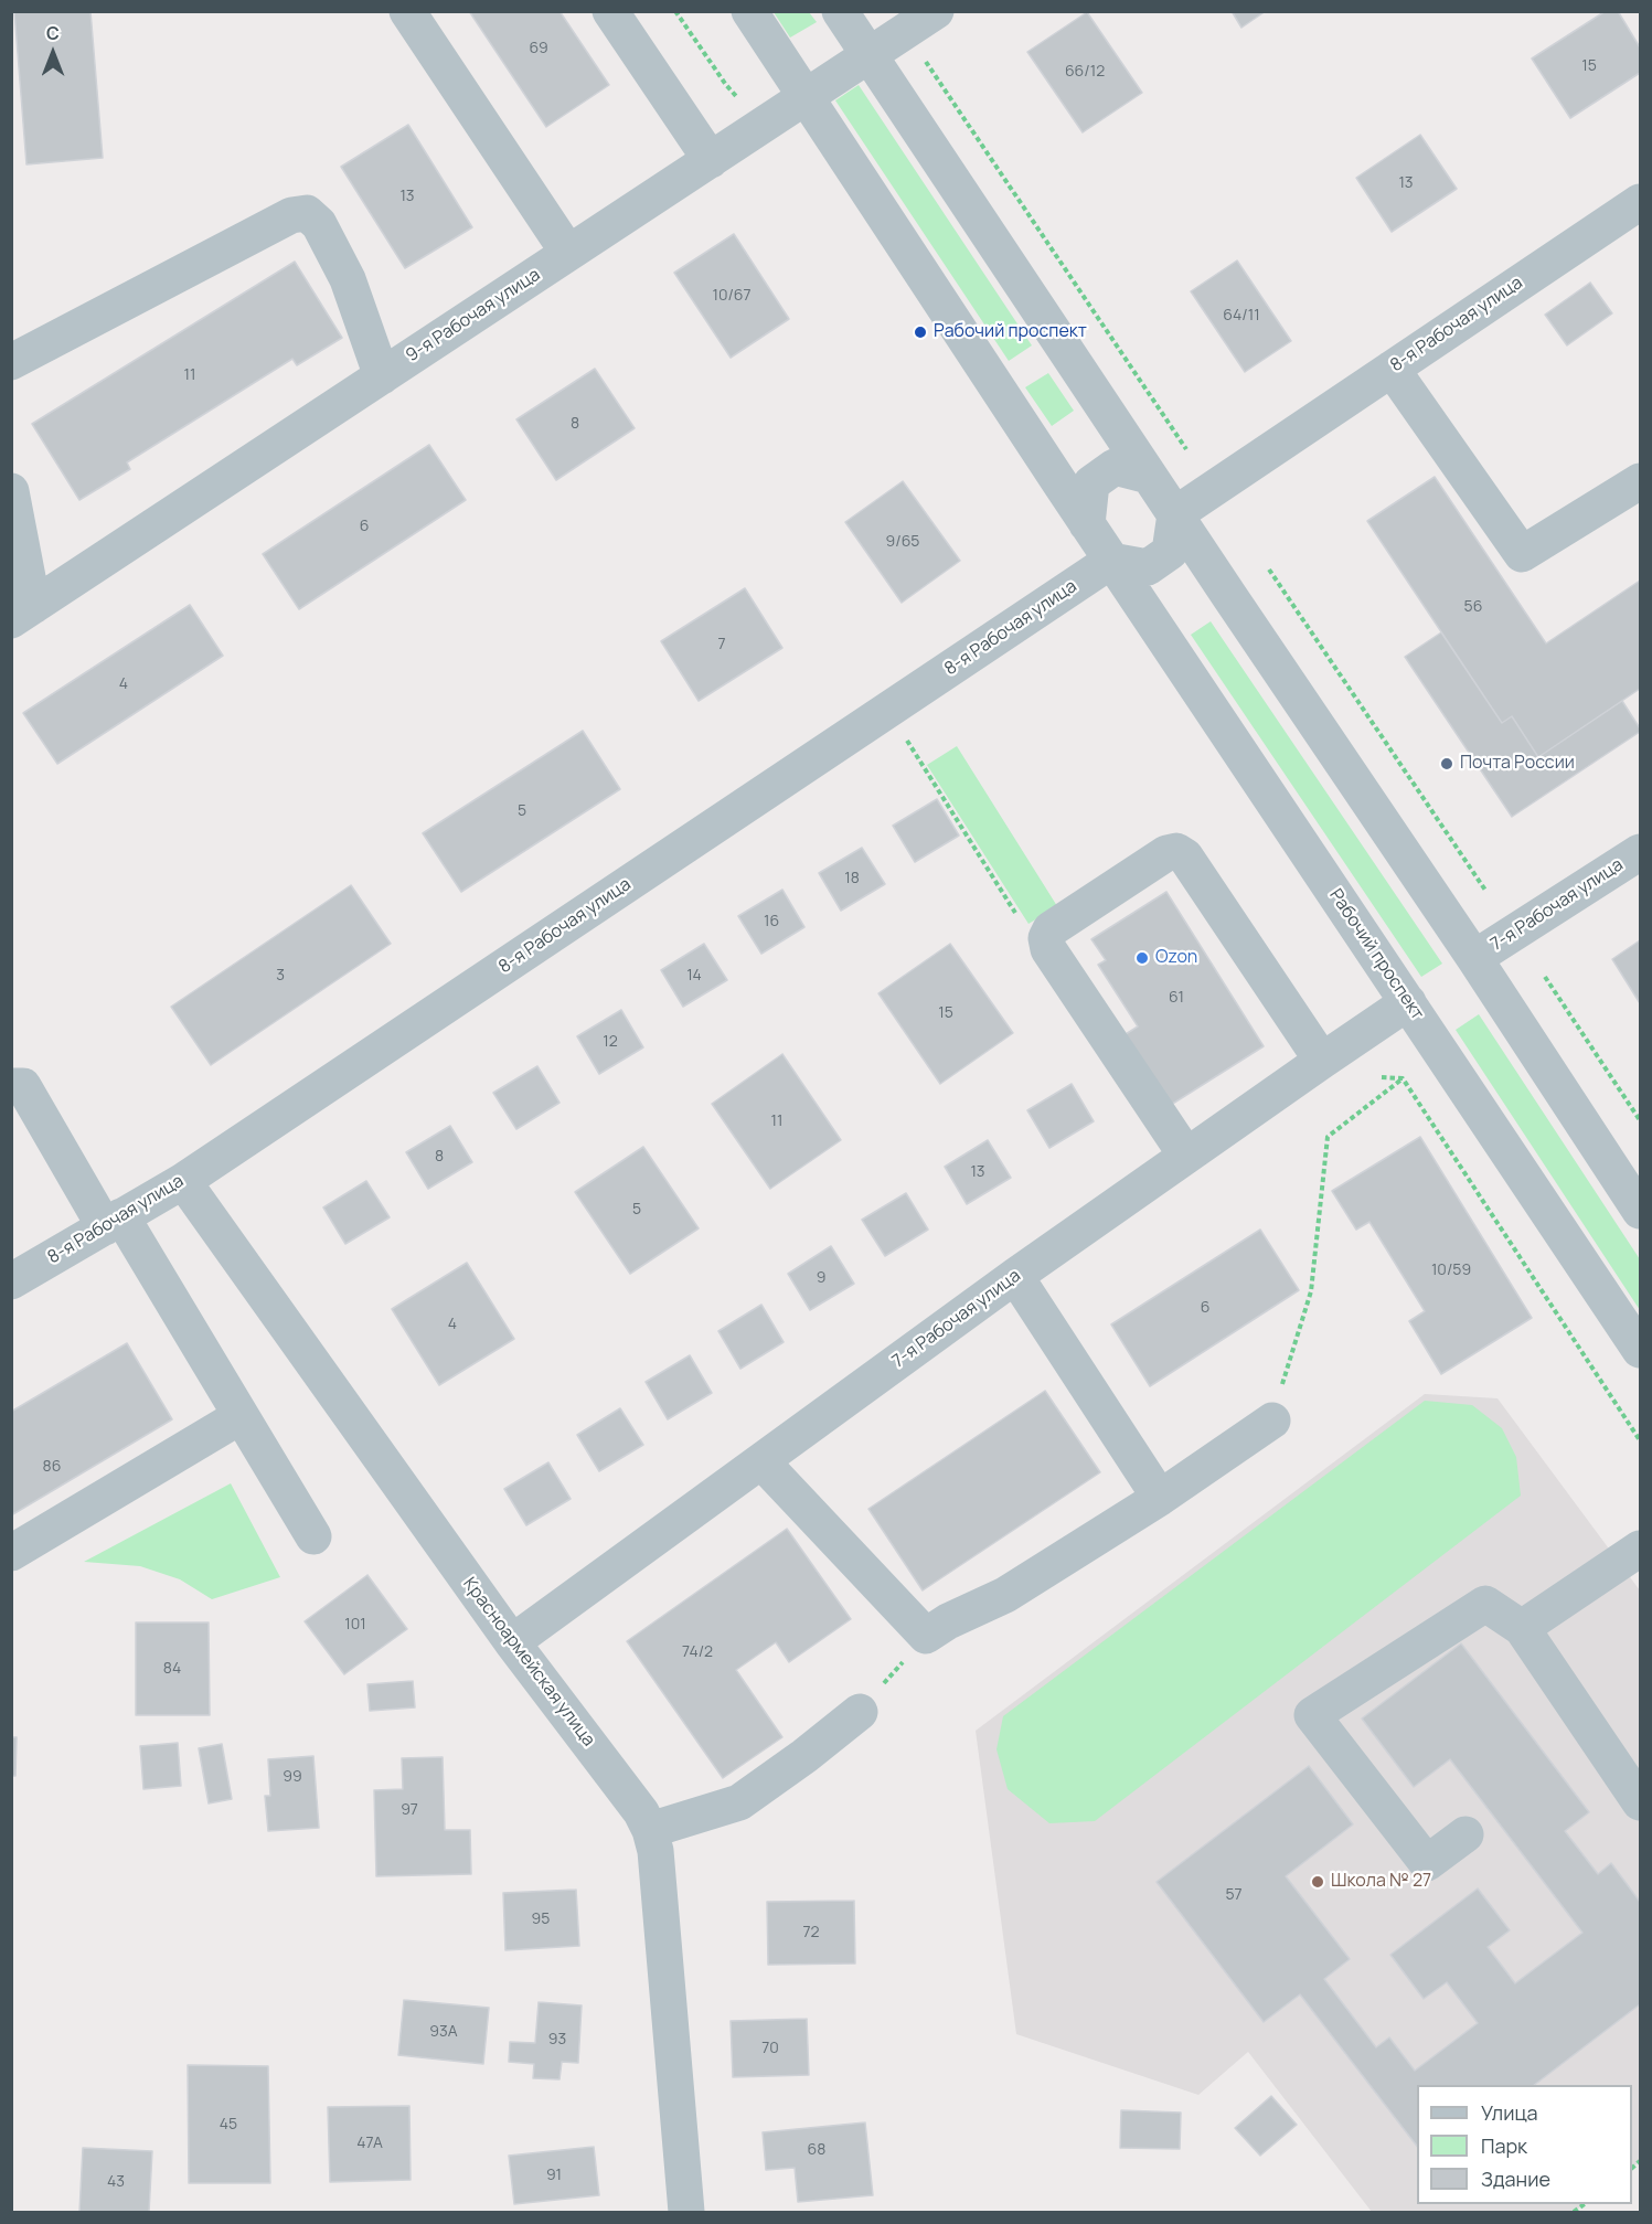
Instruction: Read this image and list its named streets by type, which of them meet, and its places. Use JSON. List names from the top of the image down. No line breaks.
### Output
{"streets":{"street":["9-я Рабочая улица","8-я Рабочая улица","7-я Рабочая улица","Рабочий проспект","Красноармейская улица"]},"crossings":[["9-я Рабочая улица","Рабочий проспект"],["8-я Рабочая улица","Рабочий проспект"],["8-я Рабочая улица","Красноармейская улица"],["7-я Рабочая улица","Рабочий проспект"],["7-я Рабочая улица","Красноармейская улица"]],"places":["Рабочий проспект","Почта России","Ozon","Школа № 27"],"house_numbers":["69","15","66/12","13","13","10/67","64/11","11","8","6","9/65","56","7","4","5","18","16","3","14","61","15","12","11","8","13","5","10/59","9","6","4","86","101","74/2","84","99","97","57","95","72","93А","93","70","45","47А","68","91","43"],"legend":["Улица","Парк","Здание"],"north":"top"}
